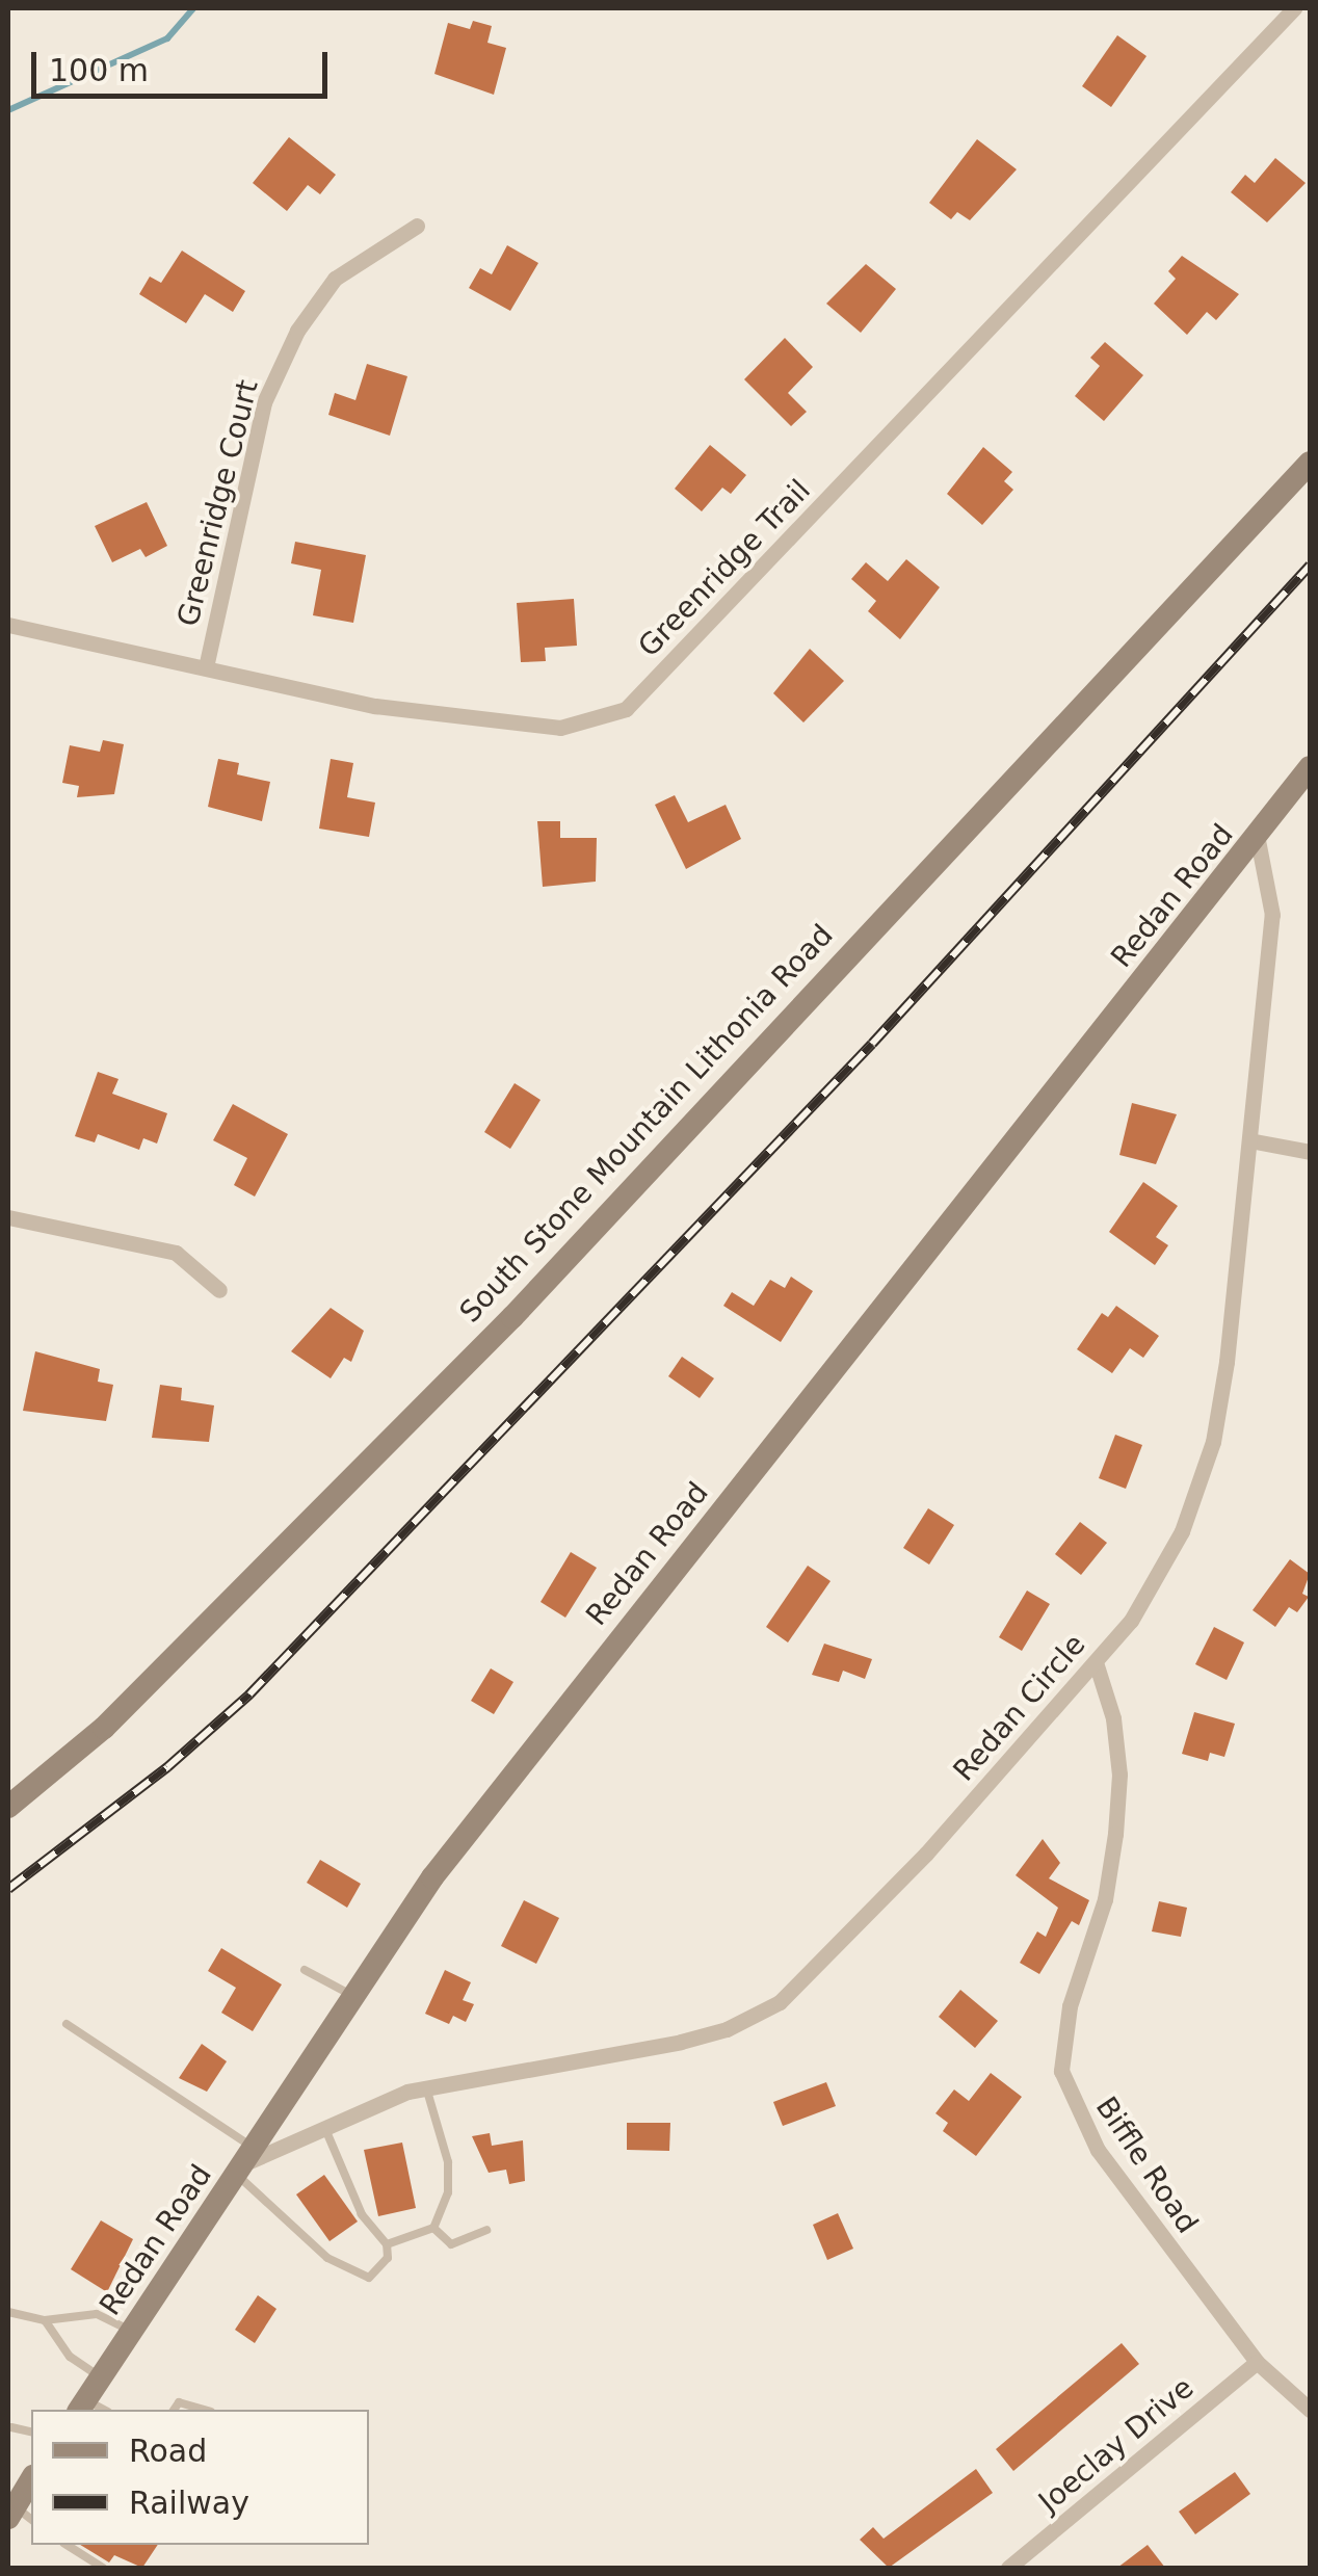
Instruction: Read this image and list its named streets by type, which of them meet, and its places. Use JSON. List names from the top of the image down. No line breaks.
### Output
{"streets":{"main road":["Redan Road","South Stone Mountain Lithonia Road"],"street":["Greenridge Court","Greenridge Trail","Redan Circle","Biffle Road","Joeclay Drive"]},"crossings":[["Greenridge Court","Greenridge Trail"],["Redan Road","Redan Circle"],["Redan Circle","Biffle Road"],["Biffle Road","Joeclay Drive"]],"legend":["Road","Railway"],"scale_bar":"100 m"}
